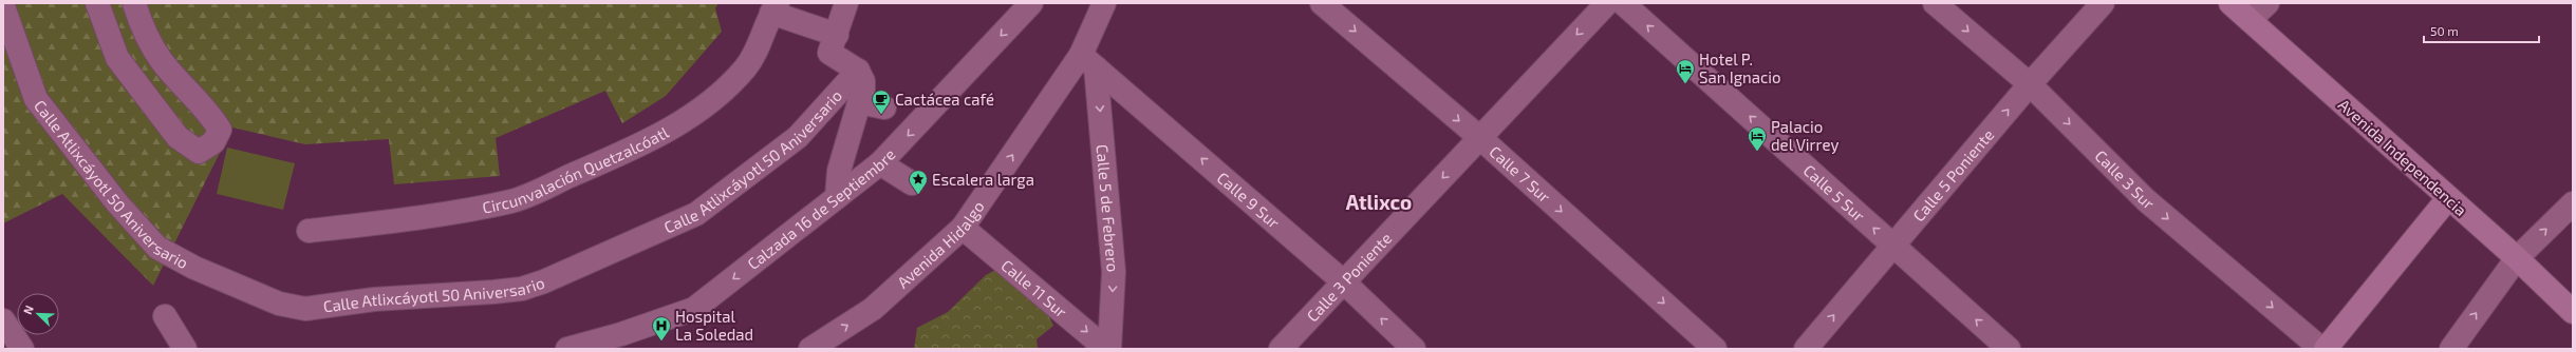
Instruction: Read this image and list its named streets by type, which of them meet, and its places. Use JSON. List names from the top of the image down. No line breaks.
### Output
{"streets":{"main road":["Avenida Independencia"],"street":["Calle Atlixcáyotl 50 Aniversario","Circunvalación Quetzalcóatl","Calle 7 Sur","Calle 5 Poniente","Calle 3 Sur","Calle 5 Sur","Calle 9 Sur","Calzada 16 de Septiembre","Calle 5 de Febrero","Avenida Hidalgo","Calle 3 Poniente","Calle 11 Sur"]},"crossings":[["Calle 7 Sur","Calle 3 Poniente"],["Calle 5 Poniente","Calle 3 Sur"],["Calle 5 Poniente","Calle 5 Sur"],["Calle 9 Sur","Calle 5 de Febrero"],["Calle 9 Sur","Avenida Hidalgo"],["Calle 9 Sur","Calle 3 Poniente"],["Calle 5 de Febrero","Avenida Hidalgo"],["Calle 5 de Febrero","Calle 11 Sur"],["Avenida Hidalgo","Calle 11 Sur"]],"one_way":["Calle 7 Sur","Calle 5 Poniente","Calle 3 Sur","Calle 5 Sur","Calle 9 Sur","Calzada 16 de Septiembre","Calle 5 de Febrero","Avenida Hidalgo","Calle 3 Poniente","Calle 11 Sur"],"districts":["Atlixco"],"places":{"hotel":["Hotel P. San Ignacio","Palacio del Virrey"],"cafe":["Cactácea café"],"place":["Escalera larga"],"hospital":["Hospital La Soledad"]},"scale_bar":"50 m","north":"top left"}
